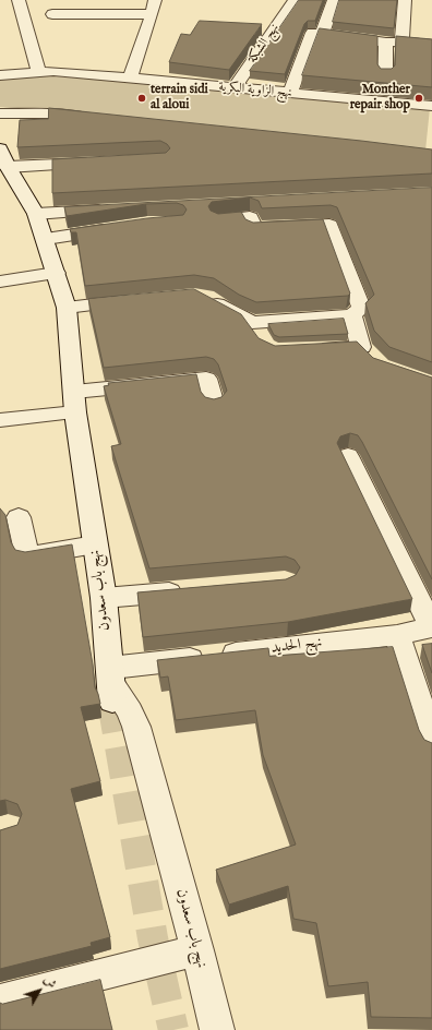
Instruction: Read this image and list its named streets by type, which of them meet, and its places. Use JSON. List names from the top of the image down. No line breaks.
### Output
{"streets":{"street":["نهج الشبكة","نهج الزاوية البكرية","نهج باب سعدون","نهج الحديد"]},"crossings":[["نهج الشبكة","نهج الزاوية البكرية"],["نهج باب سعدون","نهج الحديد"]],"places":["terrain sidi al aloui","Monther repair shop"],"north":"top right"}
